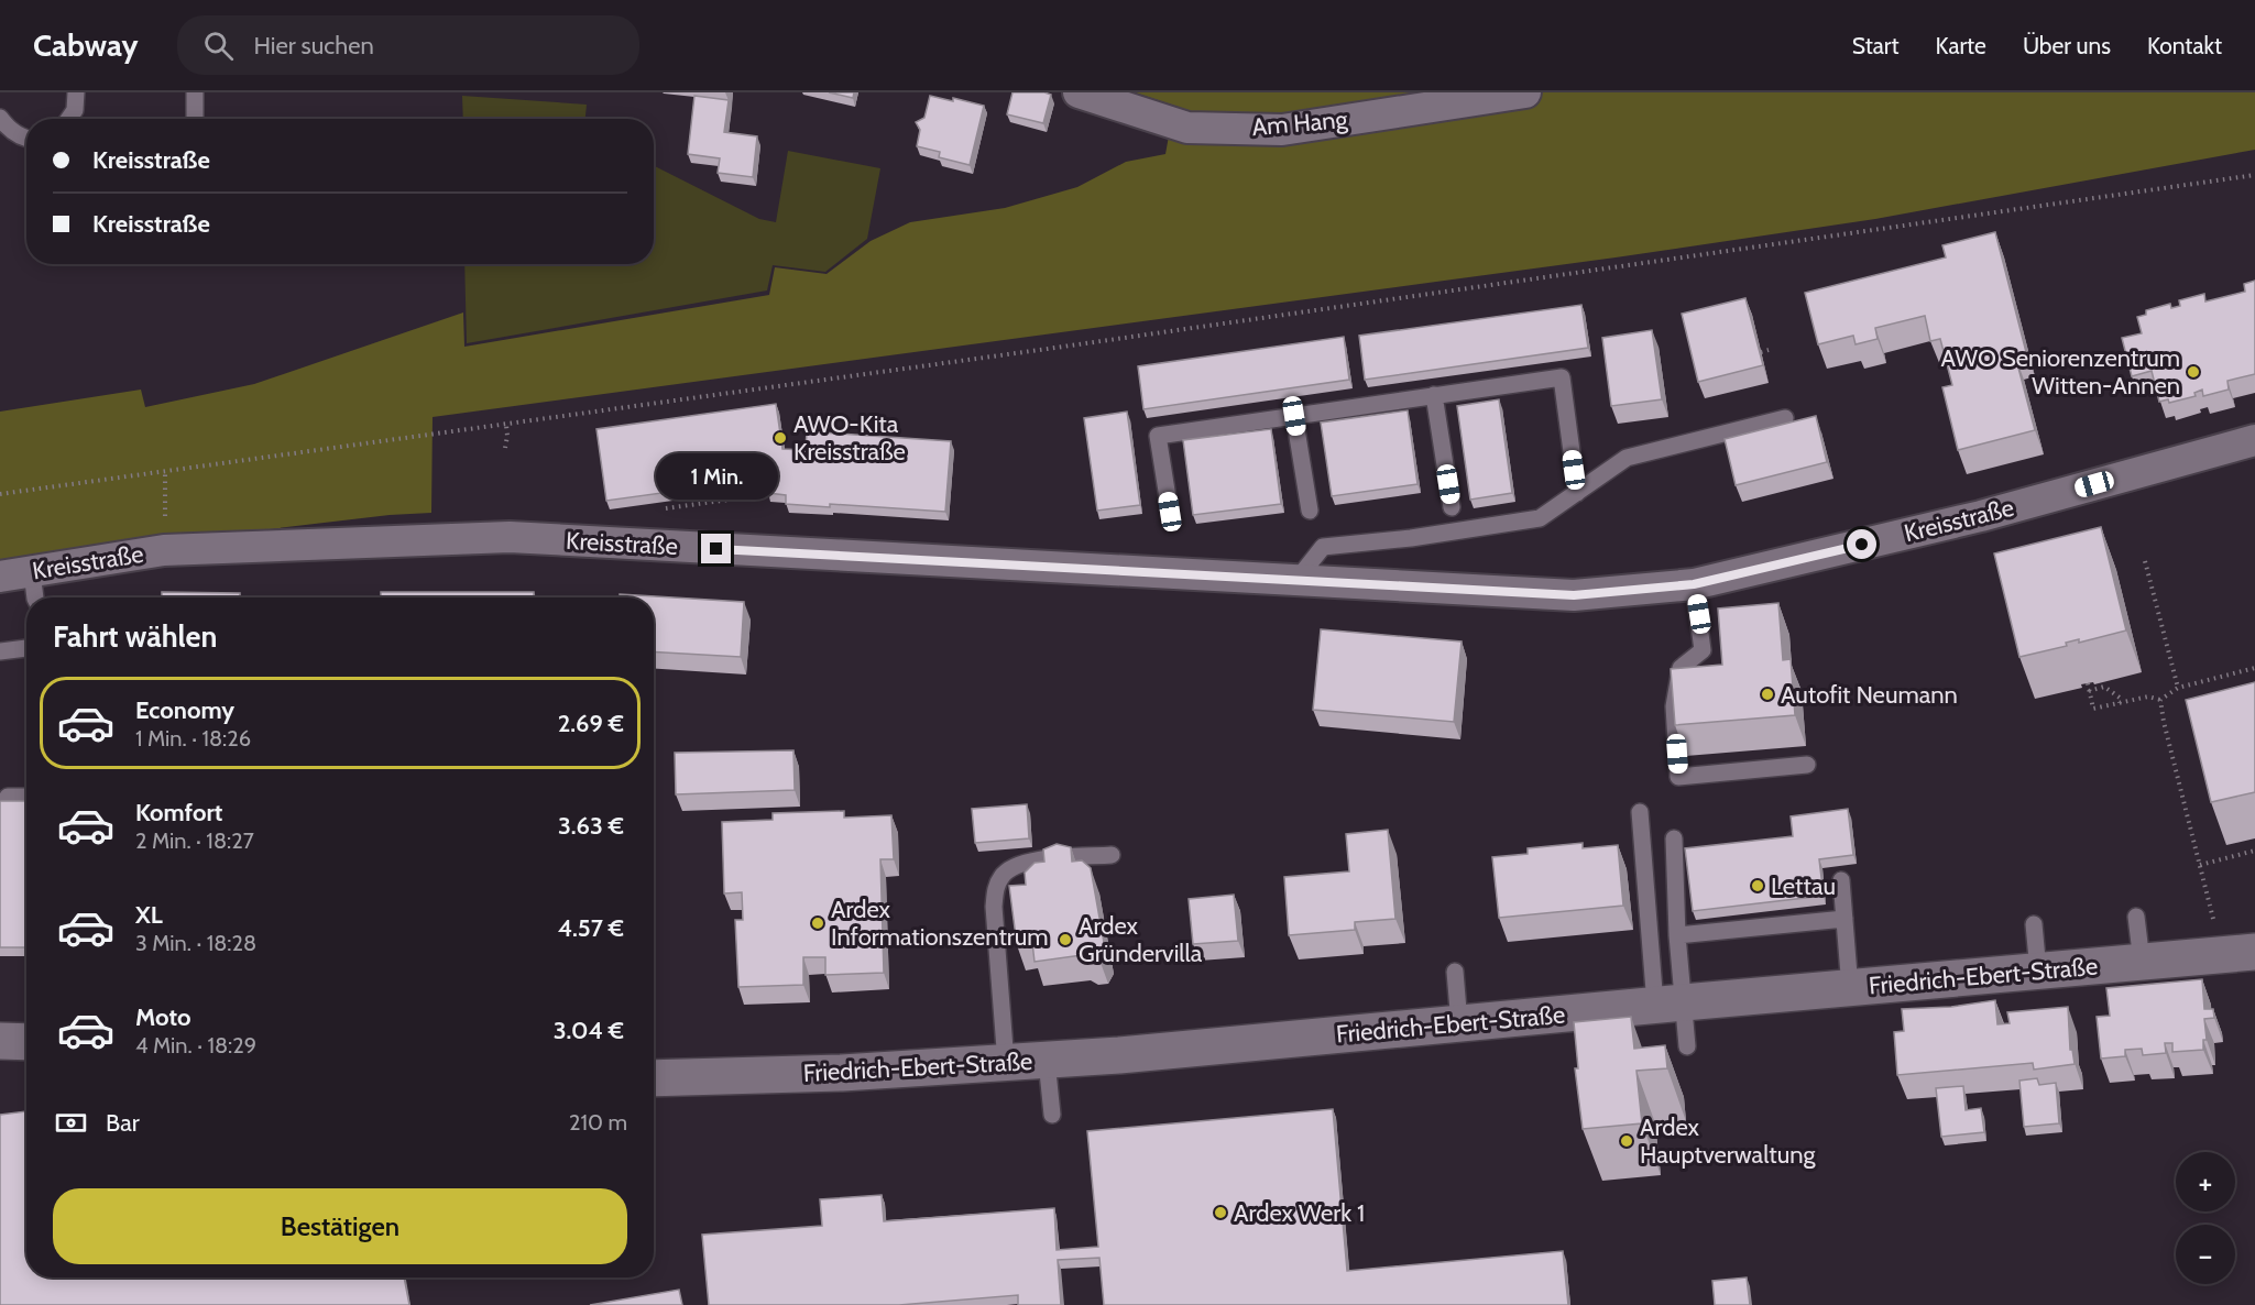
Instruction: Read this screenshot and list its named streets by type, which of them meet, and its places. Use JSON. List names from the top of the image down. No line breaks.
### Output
{"streets":{"street":["Am Hang","Kreisstraße","Friedrich-Ebert-Straße"]},"places":["AWO Seniorenzentrum Witten-Annen","AWO-Kita Kreisstraße","Autofit Neumann","Lettau","Ardex Informationszentrum","Ardex Gründervilla","Ardex Hauptverwaltung","Ardex Werk 1"],"page":{"header":"Cabway","search":"Hier suchen","nav":["Start","Karte","Über uns","Kontakt"],"banner":["Kreisstraße","Kreisstraße"],"bubble":"1 Min.","heading":"Fahrt wählen","list":[{"name":"Economy","note":"1 Min. · 18:26","value":"2.69 €"},{"name":"Komfort","note":"2 Min. · 18:27","value":"3.63 €"},{"name":"XL","note":"3 Min. · 18:28","value":"4.57 €"},{"name":"Moto","note":"4 Min. · 18:29","value":"3.04 €"}],"pay":["Bar","210 m"],"map_buttons":["+","−"],"buttons":"Bestätigen"}}
